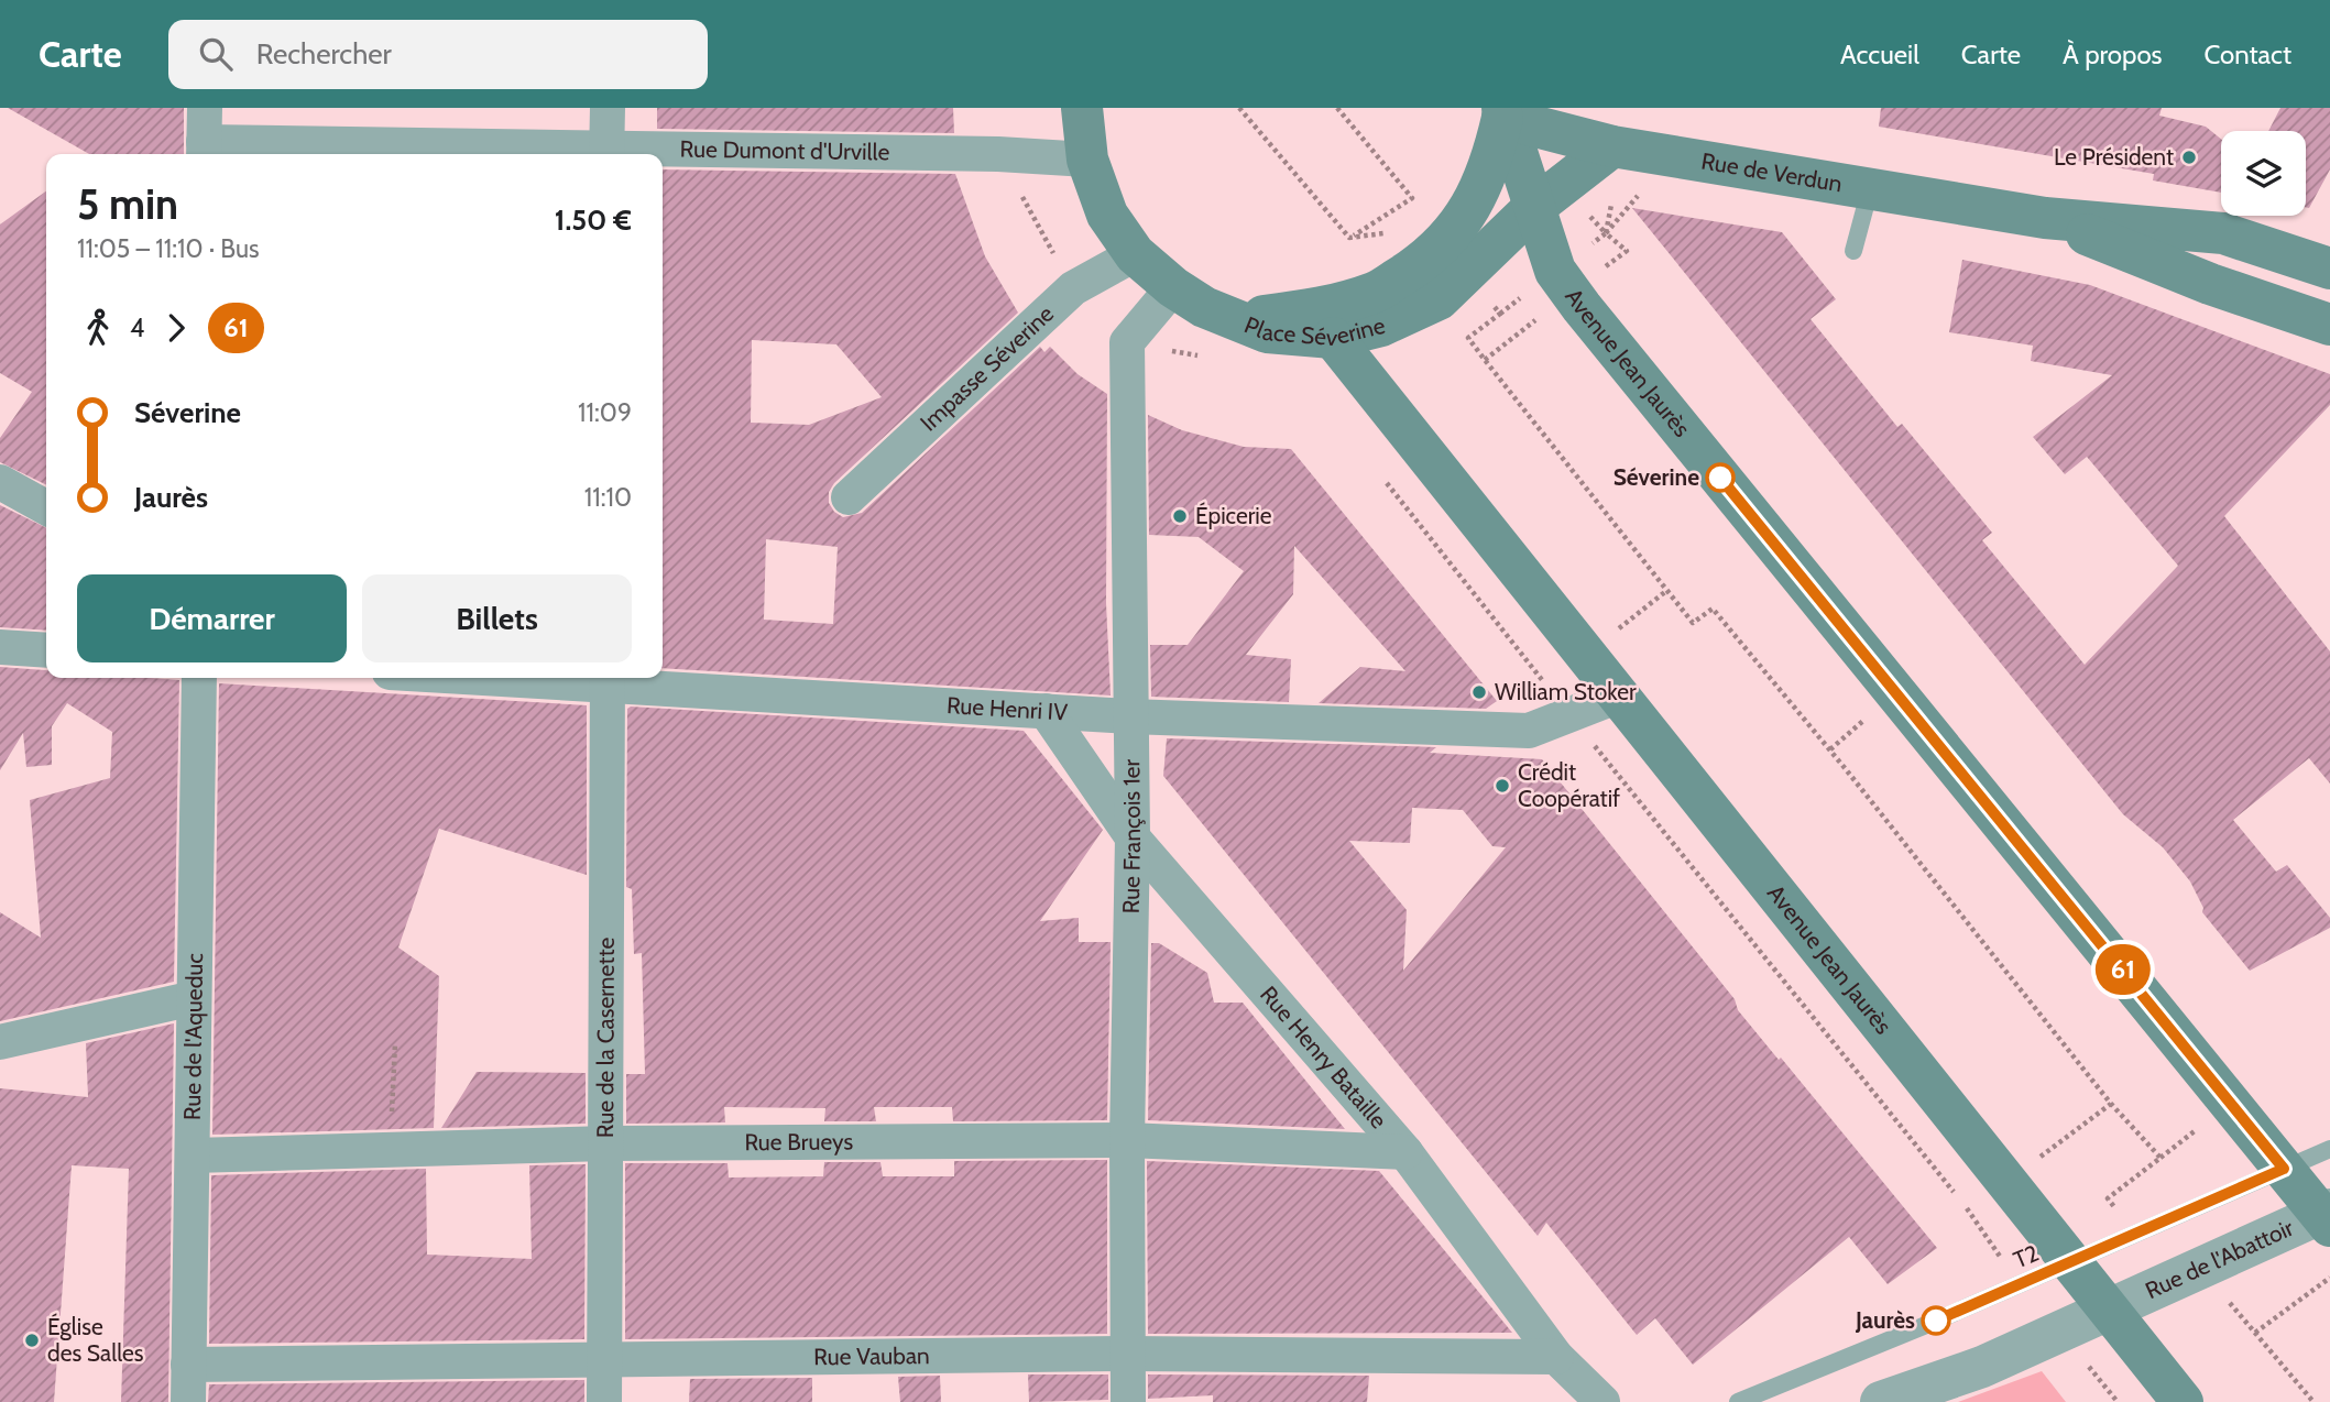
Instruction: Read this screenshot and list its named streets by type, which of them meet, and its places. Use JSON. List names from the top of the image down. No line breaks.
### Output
{"streets":{"main road":["Rue de Verdun","Place Séverine","Avenue Jean Jaurès"],"street":["Rue Dumont d'Urville","Impasse Séverine","Rue Henri IV","Rue François 1er","Rue de l'Aqueduc","Rue de la Casernette","Rue Henry Bataille","Rue Brueys","Rue de l'Abattoir","Rue Vauban"],"lane":["T2"]},"crossings":[["Rue Dumont d'Urville","Place Séverine"],["Rue de Verdun","Place Séverine"],["Rue de Verdun","Avenue Jean Jaurès"],["Place Séverine","Avenue Jean Jaurès"],["Place Séverine","Impasse Séverine"],["Place Séverine","Rue François 1er"],["Avenue Jean Jaurès","Rue Henri IV"],["Avenue Jean Jaurès","T2"],["Avenue Jean Jaurès","Rue de l'Abattoir"],["Rue Henri IV","Rue François 1er"],["Rue Henri IV","Rue de la Casernette"],["Rue Henri IV","Rue Henry Bataille"],["Rue François 1er","Rue Henry Bataille"],["Rue François 1er","Rue Brueys"],["Rue François 1er","Rue Vauban"],["Rue de l'Aqueduc","Rue Brueys"],["Rue de l'Aqueduc","Rue Vauban"],["Rue de la Casernette","Rue Brueys"],["Rue de la Casernette","Rue Vauban"],["Rue Henry Bataille","Rue Brueys"],["Rue Henry Bataille","Rue Vauban"]],"places":["Le Président","Séverine","Épicerie","William Stoker","Crédit Coopératif","Jaurès","Église des Salles"],"lines":["bus line 61"],"page":{"header":"Carte","search":"Rechercher","nav":["Accueil","Carte","À propos","Contact"],"on_map":"61","heading":["5 min","11:05 – 11:10 · Bus","1.50 €"],"legs":["4","61"],"list":[{"name":"Séverine","value":"11:09"},{"name":"Jaurès","value":"11:10"}],"buttons":["Démarrer","Billets"]}}
